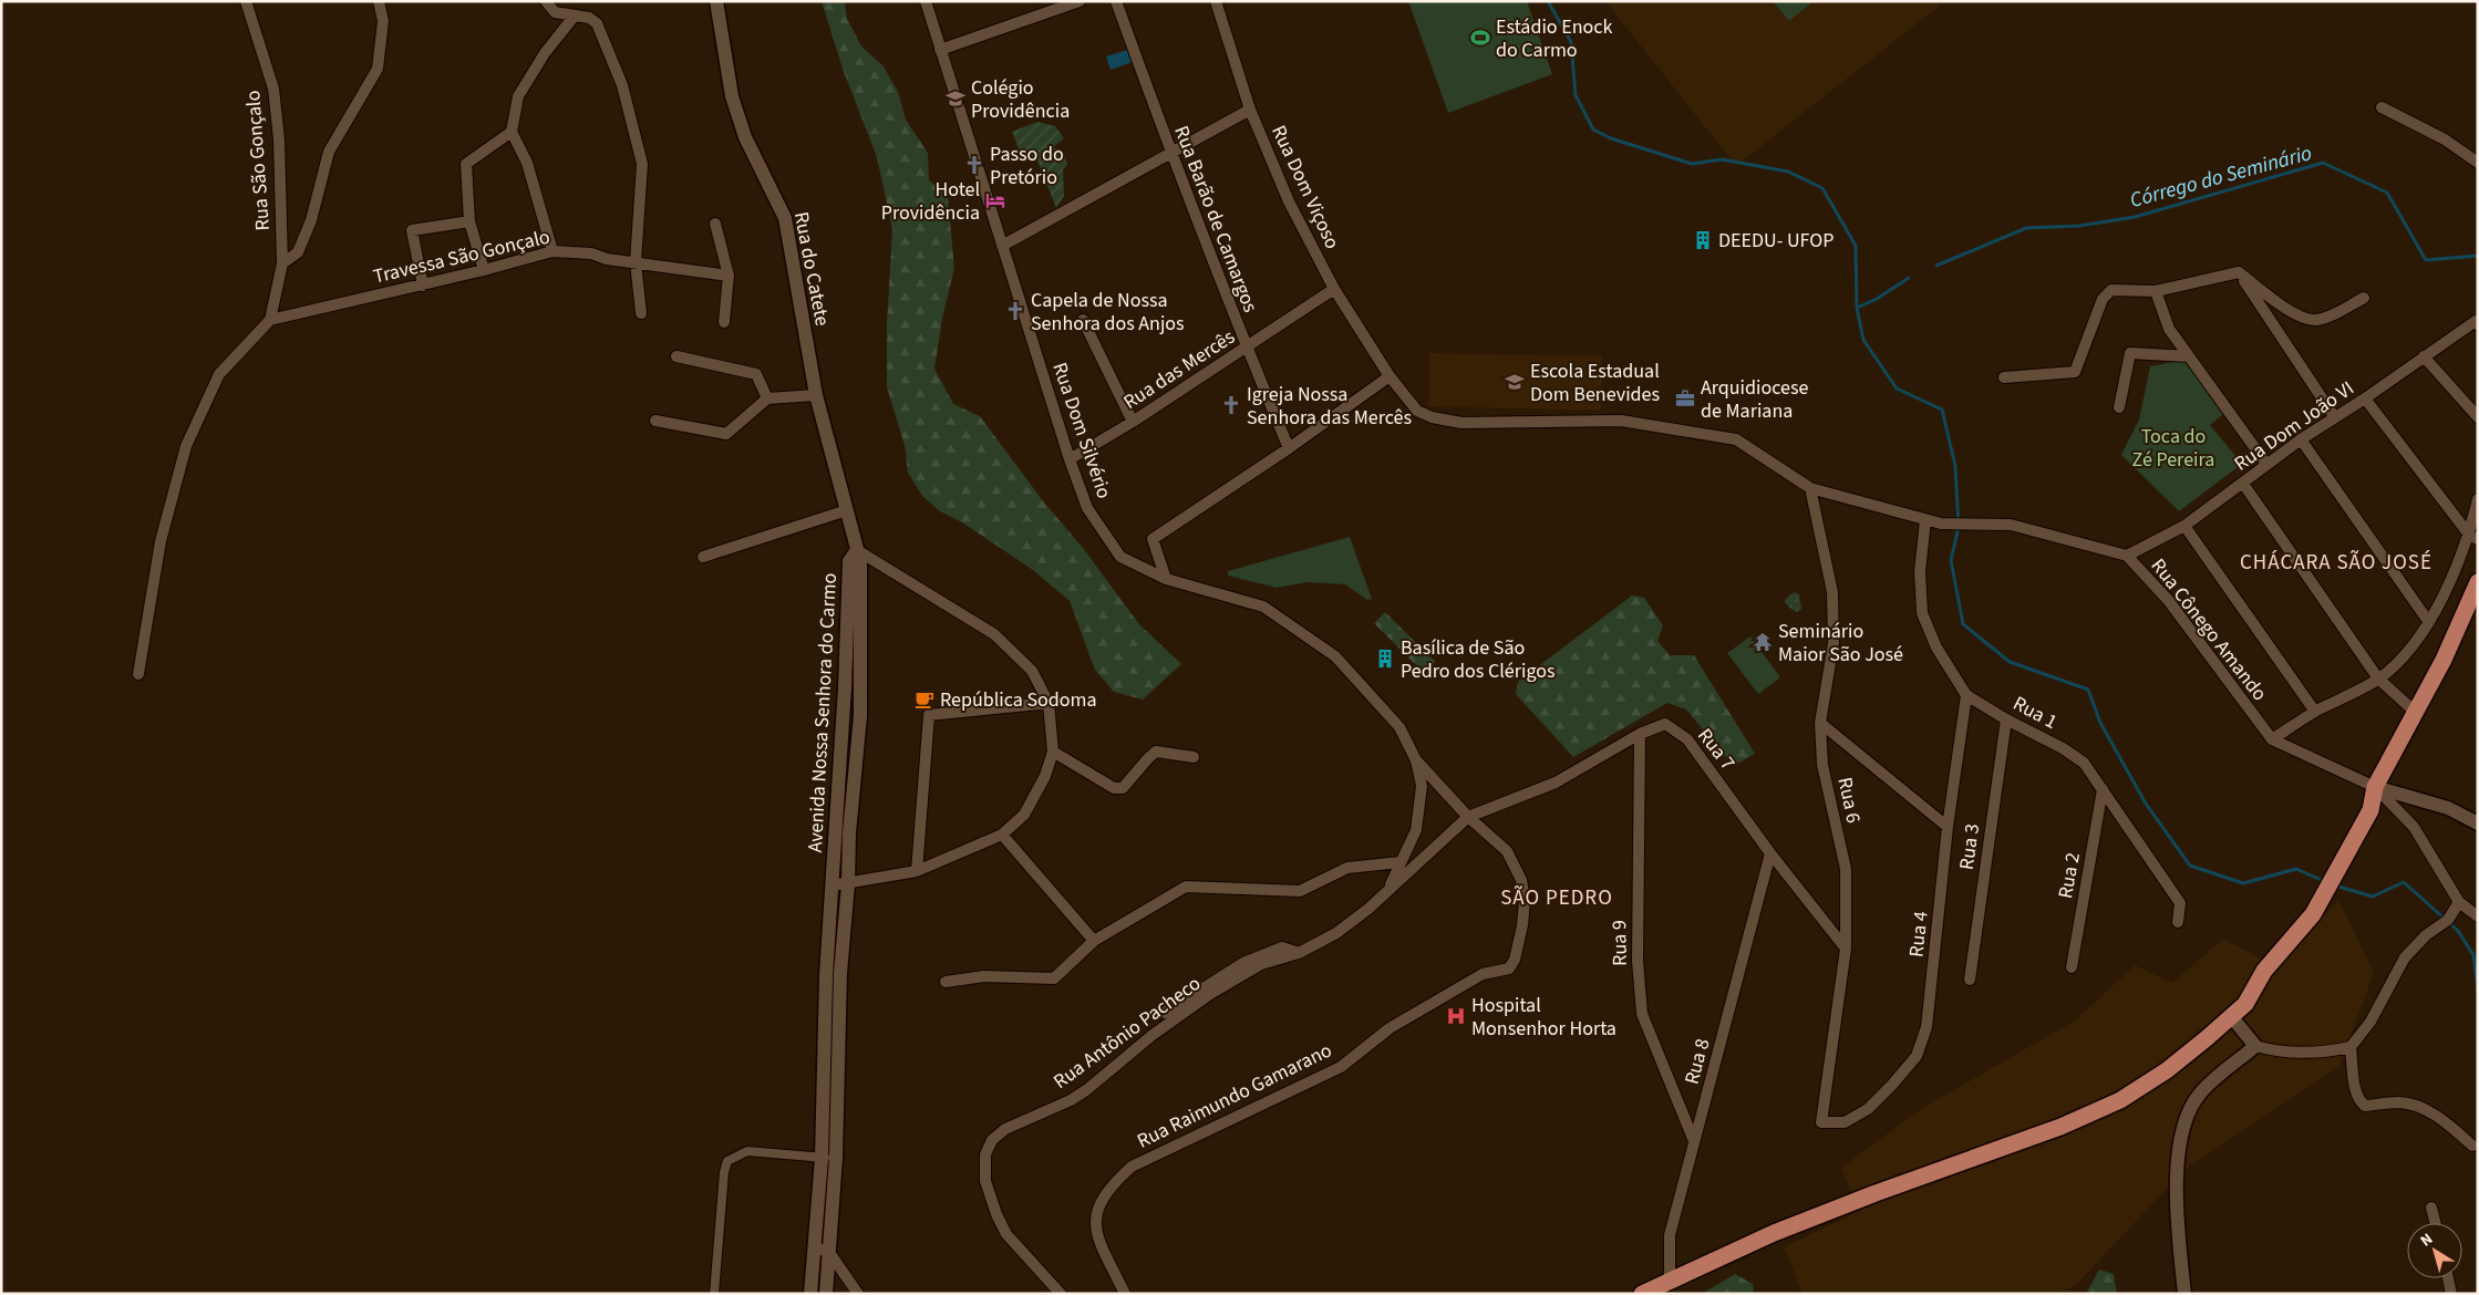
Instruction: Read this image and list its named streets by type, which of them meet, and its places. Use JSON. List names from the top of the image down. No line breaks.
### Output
{"streets":{"street":["Rua São Gonçalo","Rua Dom Viçoso","Rua Barão de Camargos","Travessa São Gonçalo","Rua do Catete","Rua das Mercês","Rua Dom João VI","Rua Dom Silvério","Rua Cônego Amando","Avenida Nossa Senhora do Carmo","Rua 1","Rua 7","Rua 6","Rua 3","Rua 2","Rua 4","Rua 9","Rua Antônio Pacheco","Rua 8","Rua Raimundo Gamarano"]},"crossings":[["Rua São Gonçalo","Travessa São Gonçalo"],["Rua Dom Viçoso","Rua das Mercês"],["Rua Dom Viçoso","Rua Cônego Amando"],["Rua Barão de Camargos","Rua das Mercês"],["Rua do Catete","Avenida Nossa Senhora do Carmo"],["Rua das Mercês","Rua Dom Silvério"],["Rua Dom João VI","Rua Cônego Amando"],["Rua Dom Silvério","Rua Antônio Pacheco"],["Rua Cônego Amando","Rua 1"],["Rua Cônego Amando","Rua 6"],["Rua 1","Rua 3"],["Rua 1","Rua 2"],["Rua 1","Rua 4"],["Rua 7","Rua 6"],["Rua 7","Rua 9"],["Rua 7","Rua Antônio Pacheco"],["Rua 7","Rua 8"],["Rua 7","Rua Raimundo Gamarano"],["Rua 6","Rua 4"],["Rua 9","Rua 8"],["Rua Antônio Pacheco","Rua Raimundo Gamarano"]],"districts":["CHÁCARA SÃO JOSÉ","SÃO PEDRO"],"water":["Córrego do Seminário"],"parks":["Toca do Zé Pereira"],"places":{"sports":["Estádio Enock do Carmo"],"school or university":["Colégio Providência","Escola Estadual Dom Benevides"],"church":["Passo do Pretório","Capela de Nossa Senhora dos Anjos","Igreja Nossa Senhora das Mercês"],"hotel":["Hotel Providência"],"building":["DEEDU- UFOP","Basílica de São Pedro dos Clérigos"],"office":["Arquidiocese de Mariana"],"temple":["Seminário Maior São José"],"cafe":["República Sodoma"],"hospital":["Hospital Monsenhor Horta"]},"north":"top left"}
